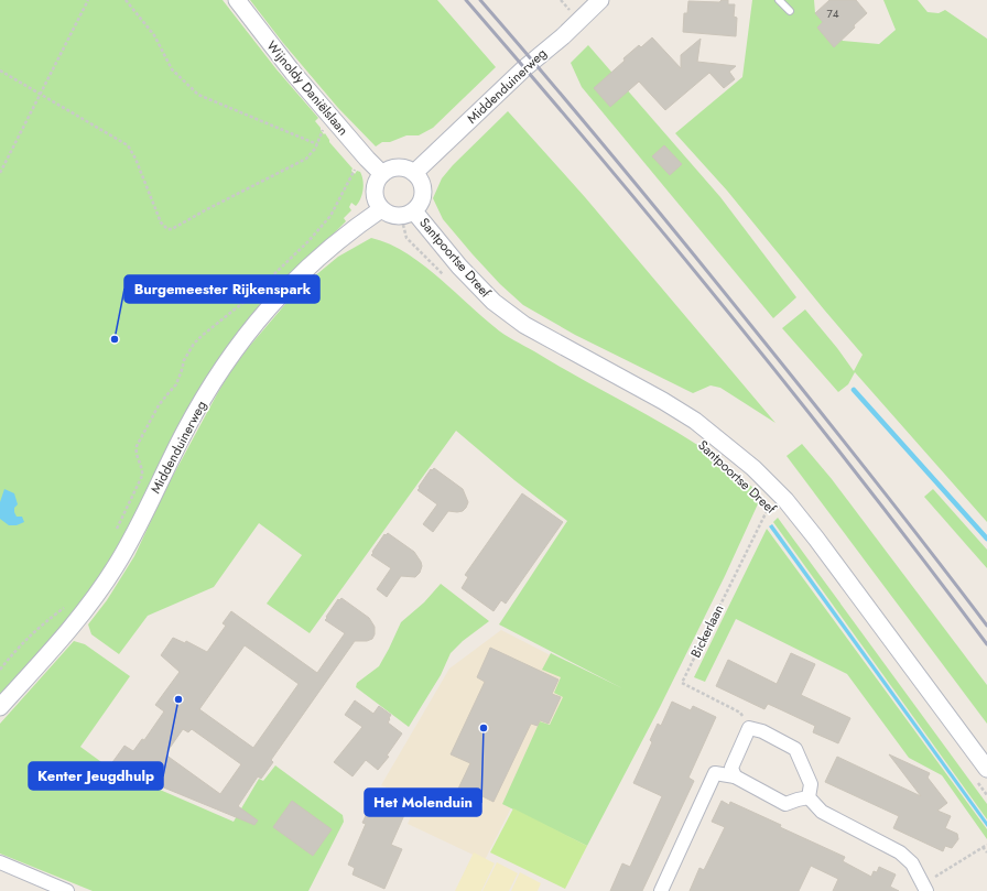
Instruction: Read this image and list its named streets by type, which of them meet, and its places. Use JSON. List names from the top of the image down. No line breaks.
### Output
{"streets":{"street":["Middenduinerweg","Wijnoldy Daniëlslaan","Santpoortse Dreef"],"path":["Bickerlaan"]},"crossings":[["Middenduinerweg","Wijnoldy Daniëlslaan"],["Middenduinerweg","Santpoortse Dreef"],["Wijnoldy Daniëlslaan","Santpoortse Dreef"],["Santpoortse Dreef","Bickerlaan"]],"places":["Burgemeester Rijkenspark","Kenter Jeugdhulp","Het Molenduin"],"house_numbers":["74"]}
